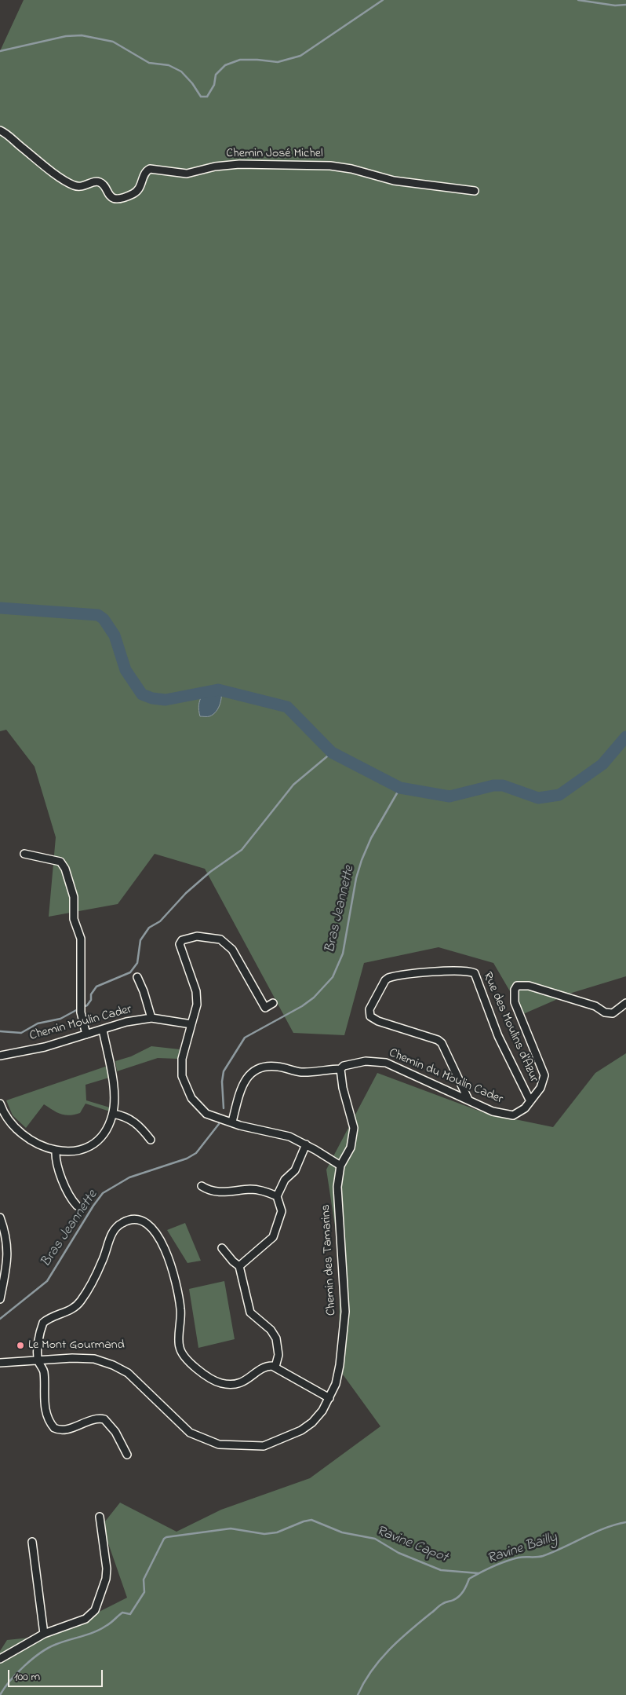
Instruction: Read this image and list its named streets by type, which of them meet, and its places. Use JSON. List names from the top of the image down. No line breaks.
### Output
{"streets":{"street":["Chemin José Michel","Chemin Moulin Cader","Rue des Moulins d'Azur","Chemin du Moulin Cader","Chemin des Tamarins"]},"crossings":[["Rue des Moulins d'Azur","Chemin du Moulin Cader"],["Chemin du Moulin Cader","Chemin des Tamarins"]],"water":["Bras Jeannette","Ravine Capot","Ravine Bailly"],"places":["Le Mont Gourmand"],"scale_bar":"100 m"}
